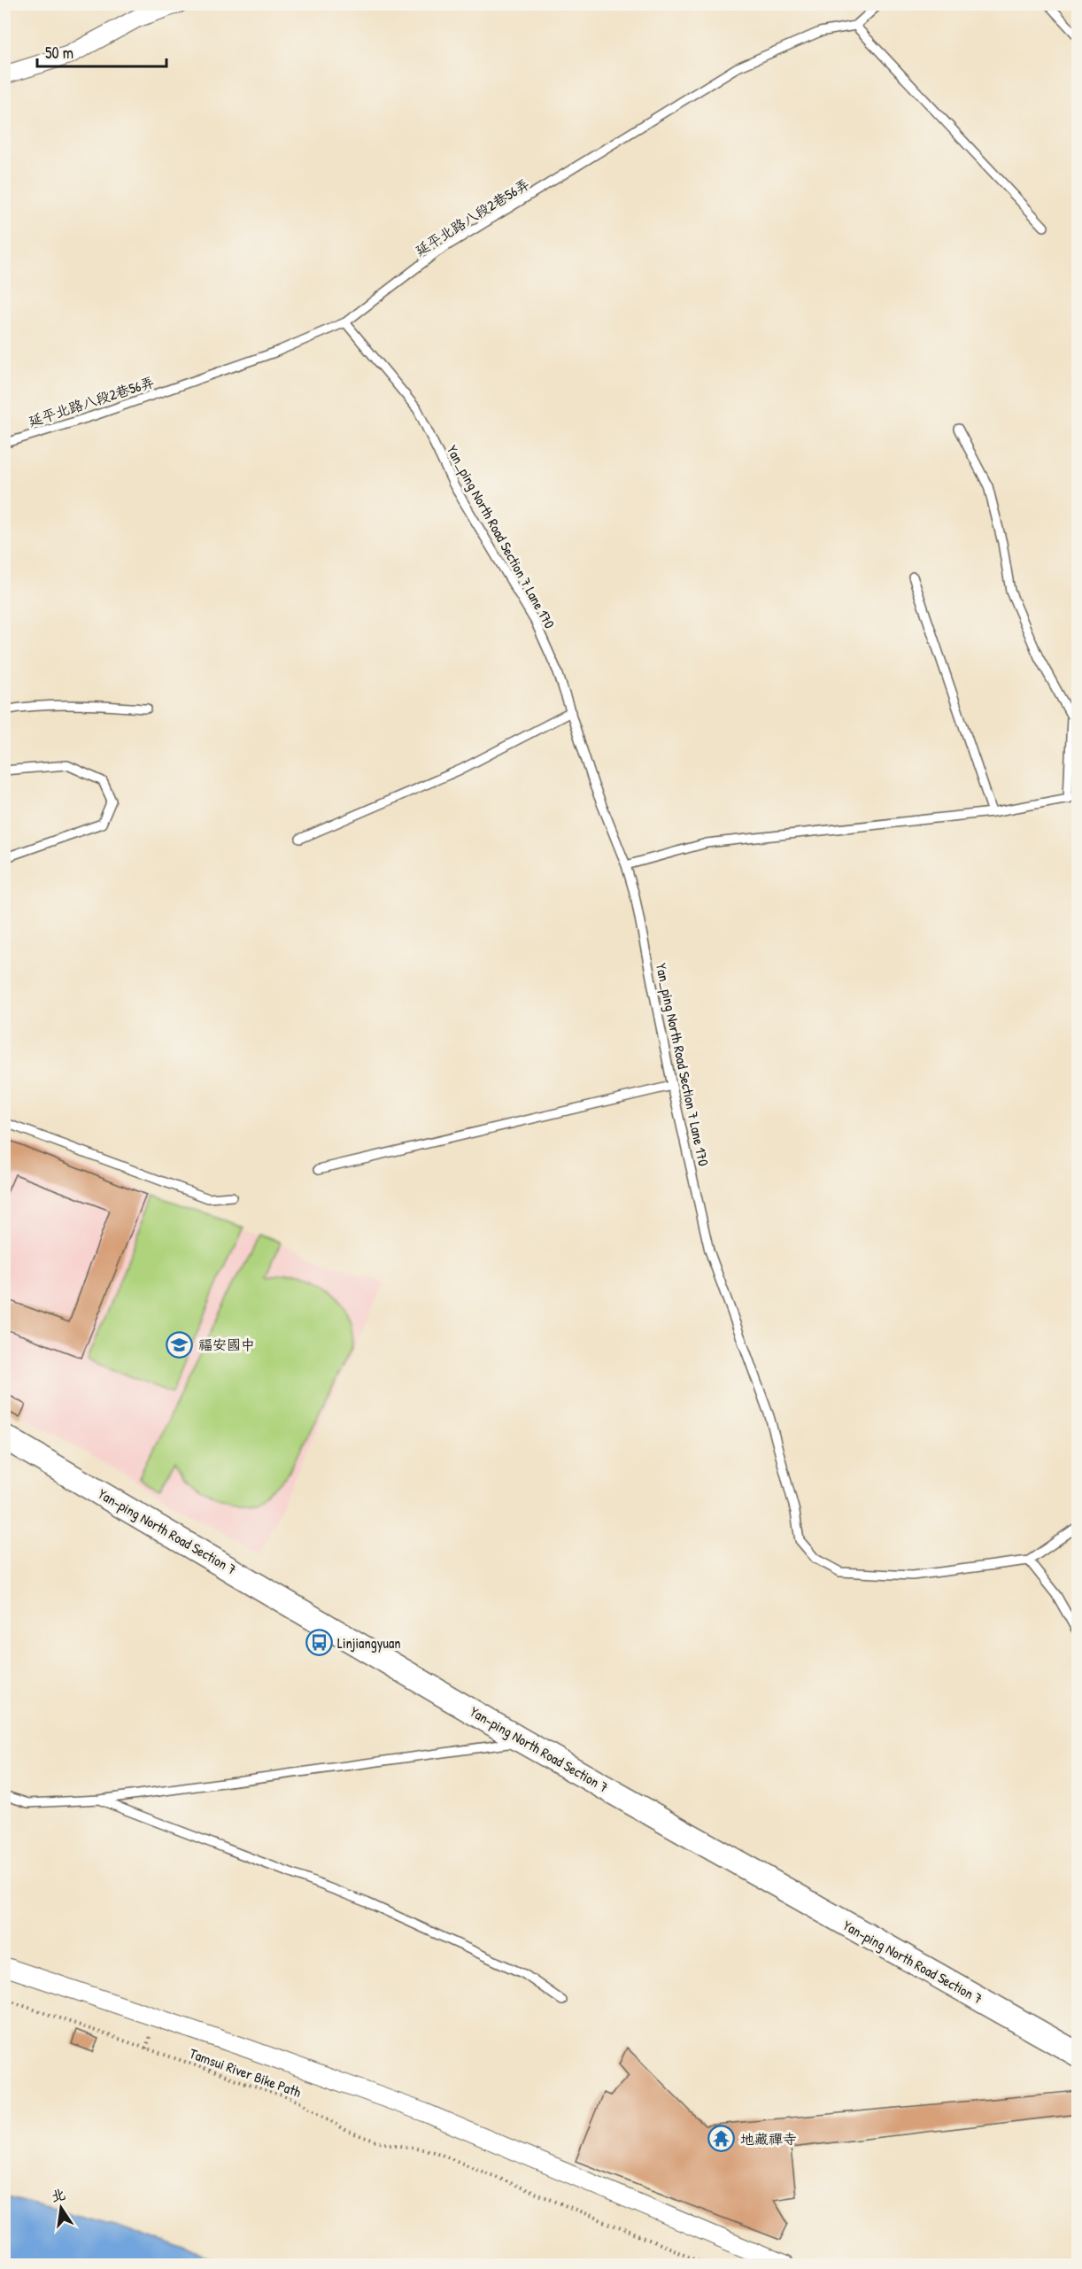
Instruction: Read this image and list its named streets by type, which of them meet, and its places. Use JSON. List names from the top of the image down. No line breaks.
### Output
{"streets":{"street":["Yan-ping North Road Section 7"],"lane":["延平北路八段2巷56弄","Yan_ping North Road Section 7 Lane 170"],"path":["Tamsui River Bike Path"]},"crossings":[["延平北路八段2巷56弄","Yan_ping North Road Section 7 Lane 170"]],"places":{"school or university":["福安國中"],"bus stop":["Linjiangyuan"],"temple":["地藏禪寺"]},"scale_bar":"50 m","north":"top"}
